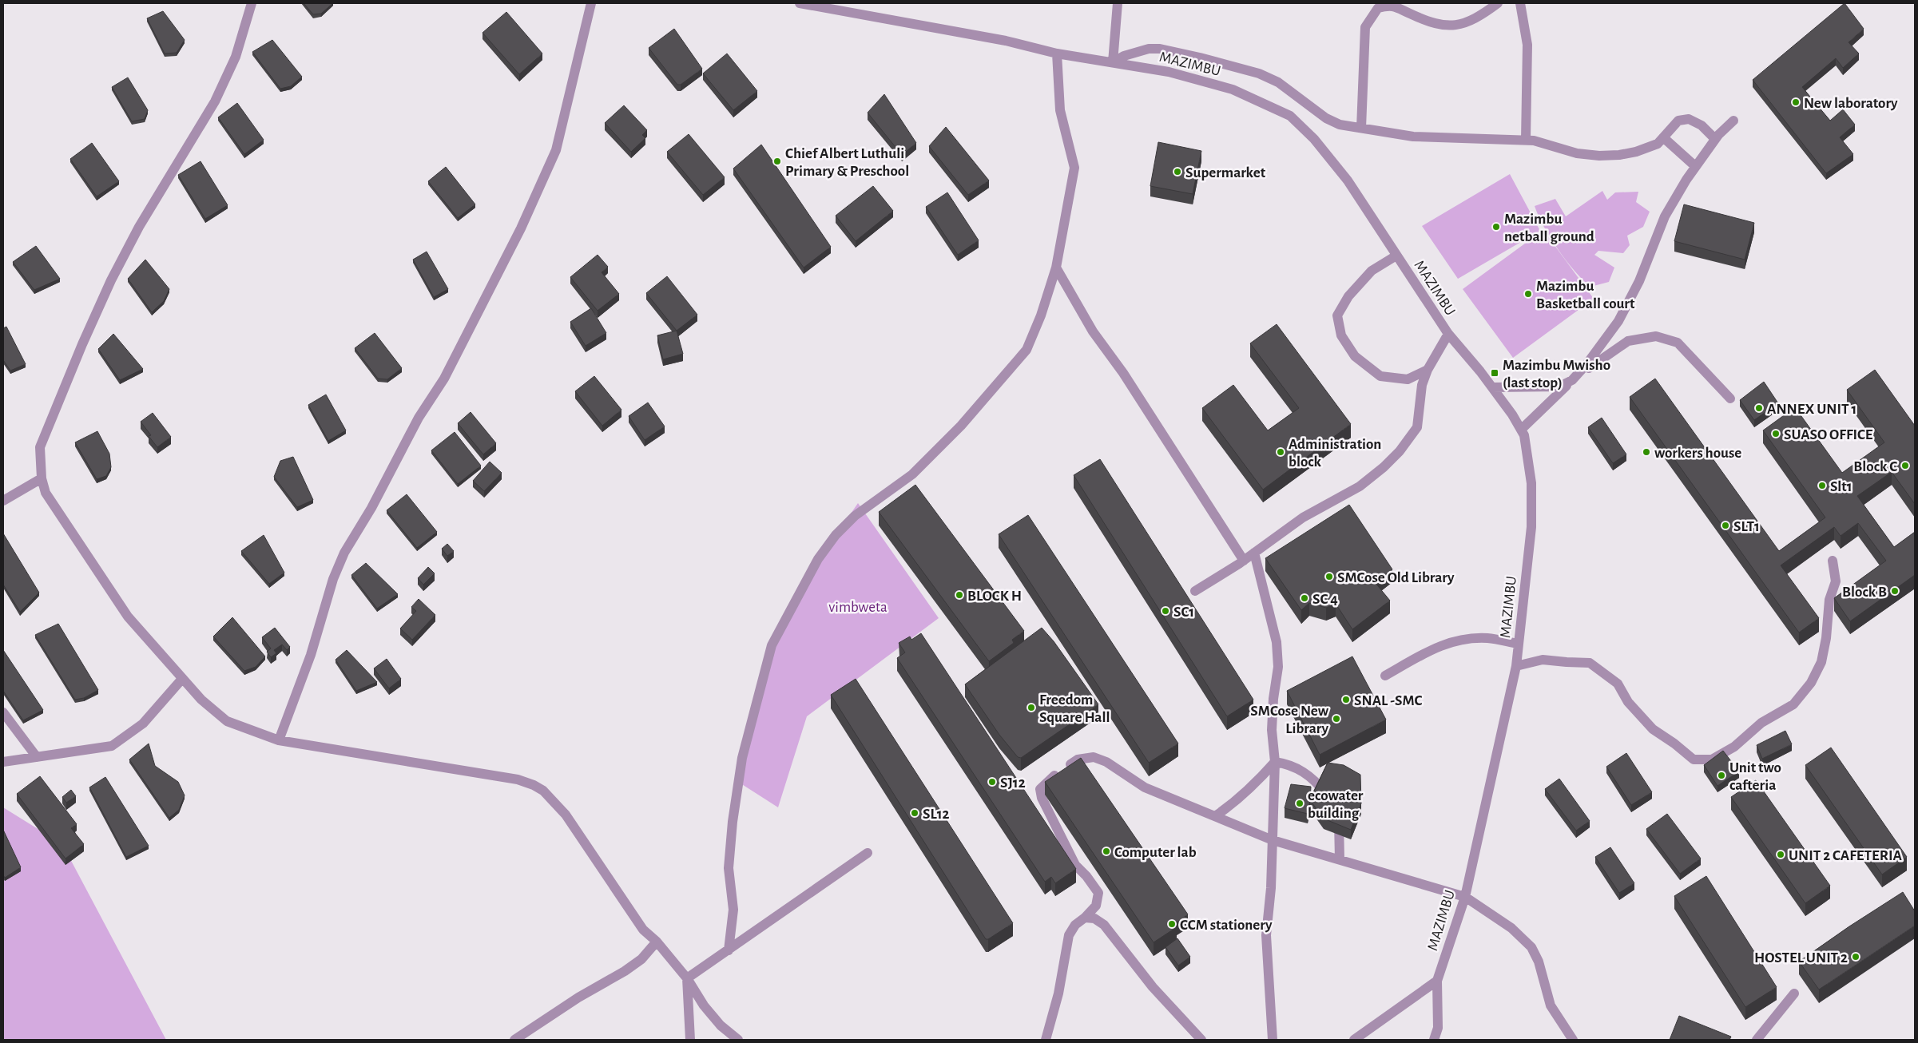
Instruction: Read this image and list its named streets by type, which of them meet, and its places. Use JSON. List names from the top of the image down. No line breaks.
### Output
{"streets":{"street":["MAZIMBU"]},"parks":["vimbweta"],"places":{"other":["New laboratory","Chief Albert Luthuli Primary & Preschool","Supermarket","Mazimbu netball ground","Mazimbu Basketball court","ANNEX UNIT 1","SUASO OFFICE","Administration block","workers house","Block C","Slt1","SLT1","SMCose Old Library","Block B","BLOCK H","SC 4","SC1","SNAL -SMC","Freedom Square Hall","SMCose New Library","Unit two cafteria","SJ12","ecowater building","SL12","Computer lab","UNIT 2 CAFETERIA","CCM stationery","HOSTEL UNIT 2"],"transit":["Mazimbu Mwisho (last stop)"]}}
